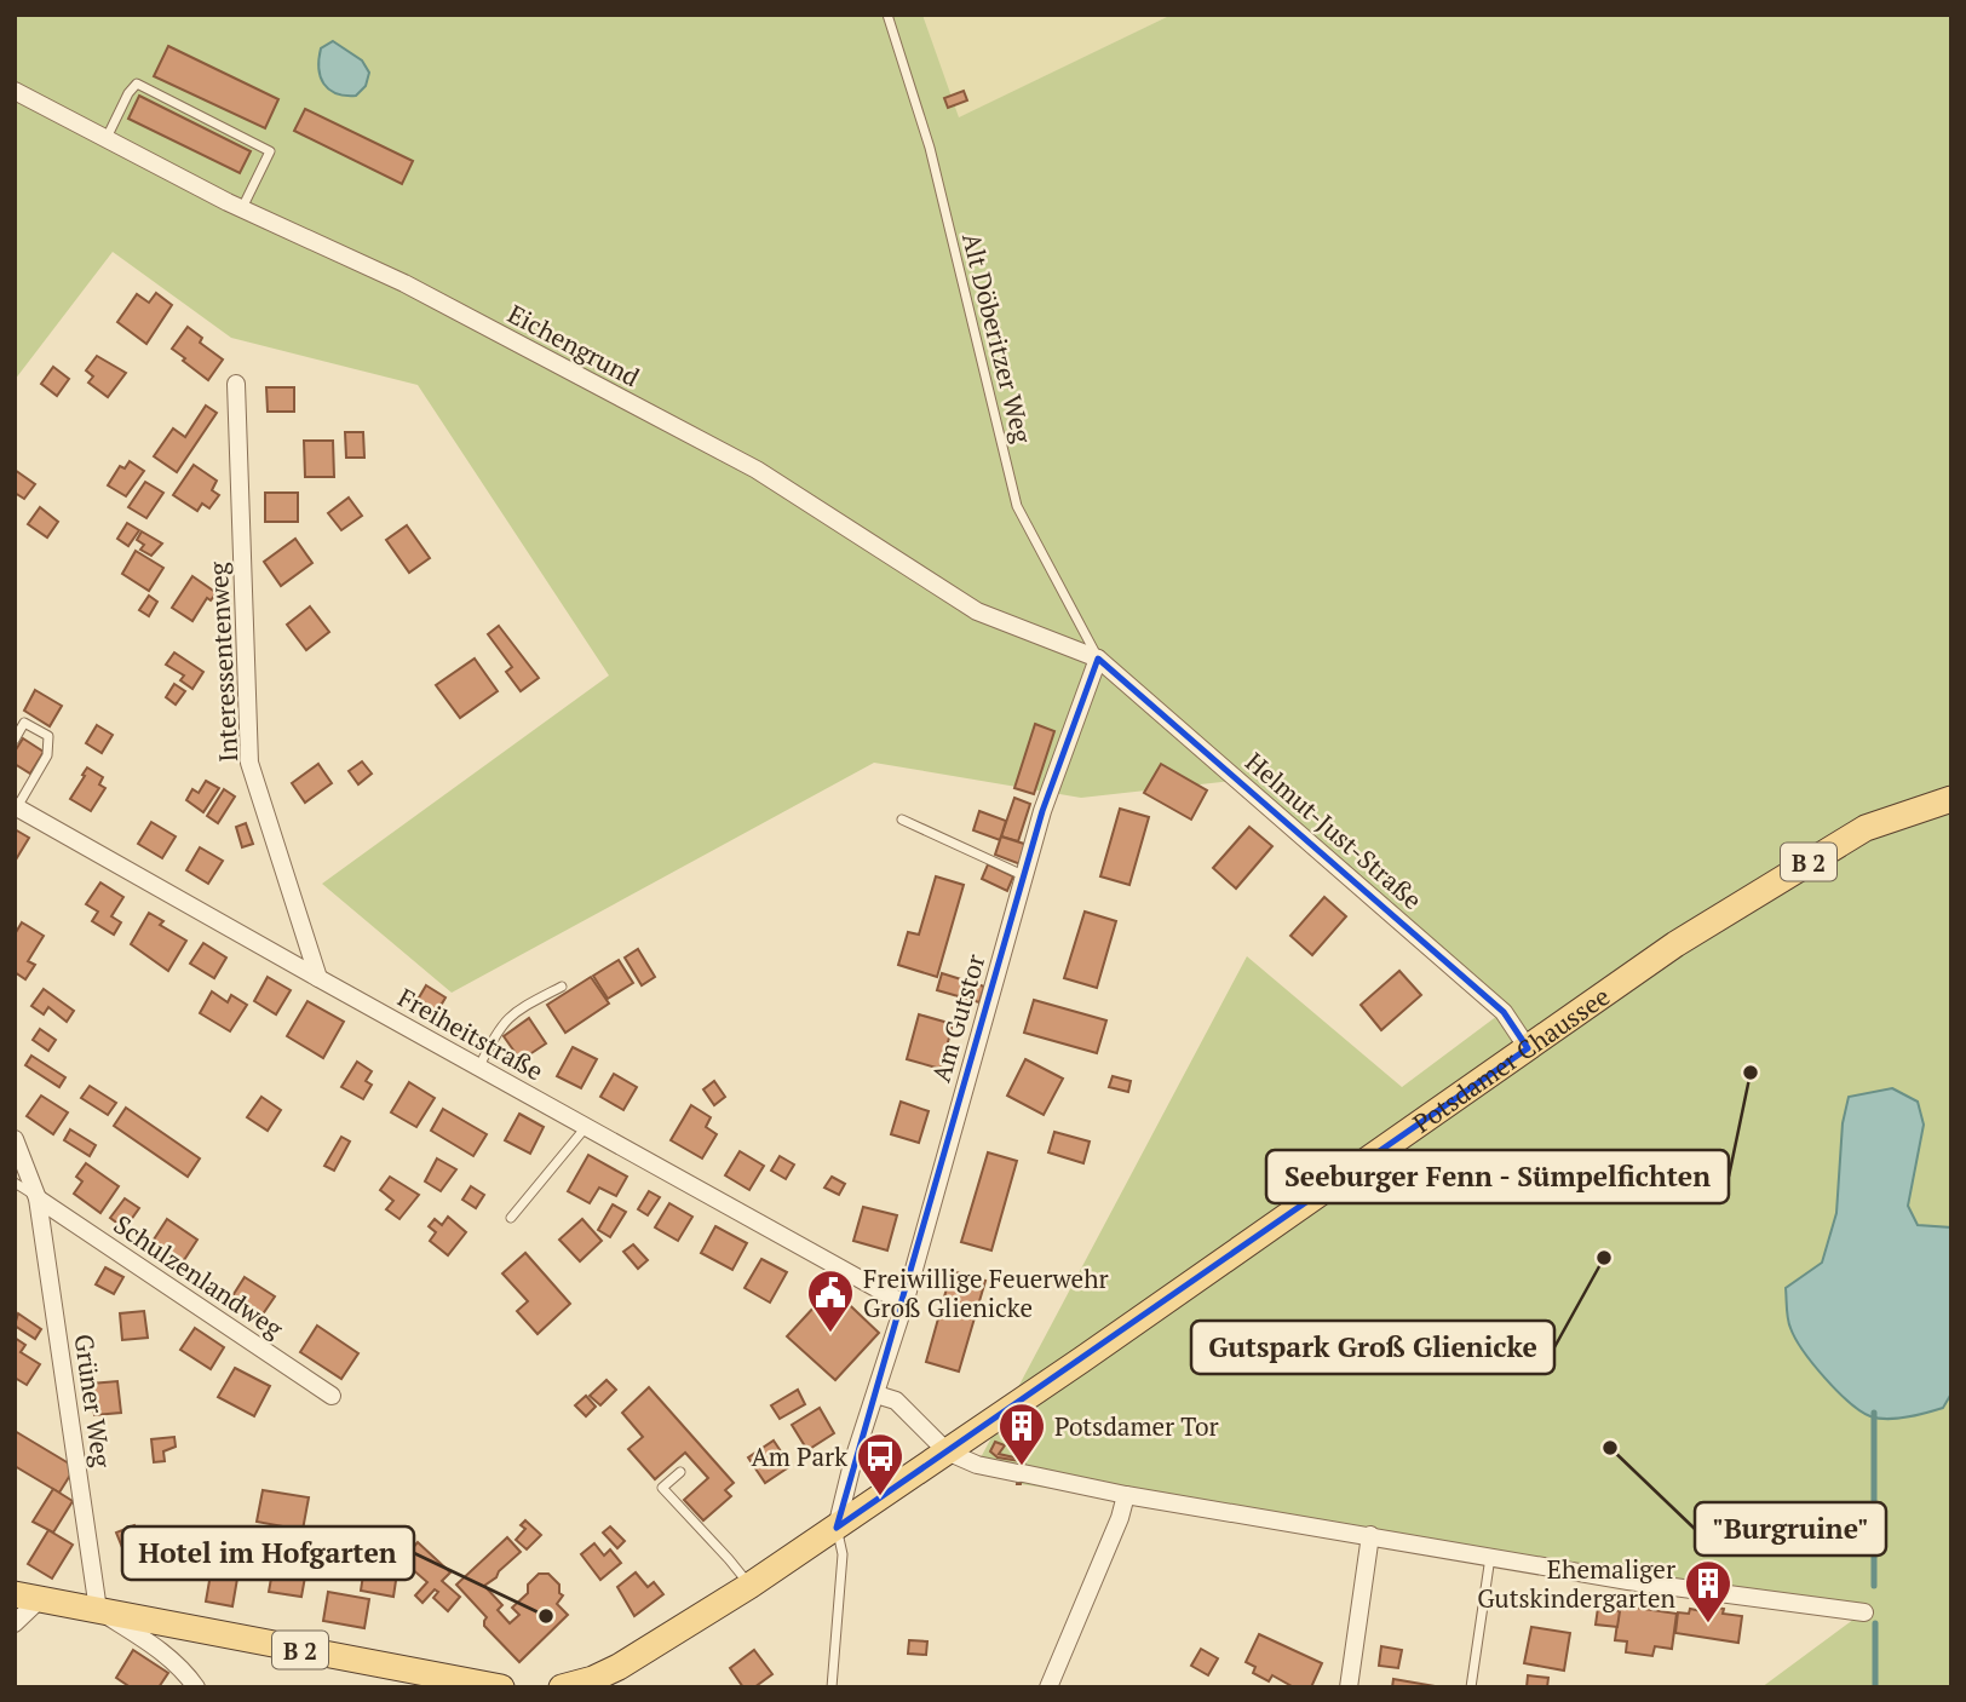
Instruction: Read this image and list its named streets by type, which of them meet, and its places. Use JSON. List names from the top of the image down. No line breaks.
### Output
{"streets":{"main road":["B 2","Potsdamer Chaussee"],"street":["Eichengrund","Interessentenweg","Helmut-Just-Straße","Am Gutstor","Freiheitstraße","Schulzenlandweg","Grüner Weg"],"lane":["Alt Döberitzer Weg"]},"crossings":[["Alt Döberitzer Weg","Eichengrund"],["Alt Döberitzer Weg","Helmut-Just-Straße"],["Alt Döberitzer Weg","Am Gutstor"],["Eichengrund","Helmut-Just-Straße"],["Eichengrund","Am Gutstor"],["Interessentenweg","Freiheitstraße"],["Helmut-Just-Straße","Am Gutstor"],["Helmut-Just-Straße","Potsdamer Chaussee"],["B 2","Grüner Weg"],["Am Gutstor","Freiheitstraße"],["Am Gutstor","Potsdamer Chaussee"],["Schulzenlandweg","Grüner Weg"]],"places":{"other":["Seeburger Fenn - Sümpelfichten","Gutspark Groß Glienicke","\"Burgruine\"","Hotel im Hofgarten"],"public building":["Freiwillige Feuerwehr Groß Glienicke"],"building":["Potsdamer Tor","Ehemaliger Gutskindergarten"],"bus stop":["Am Park"]}}
